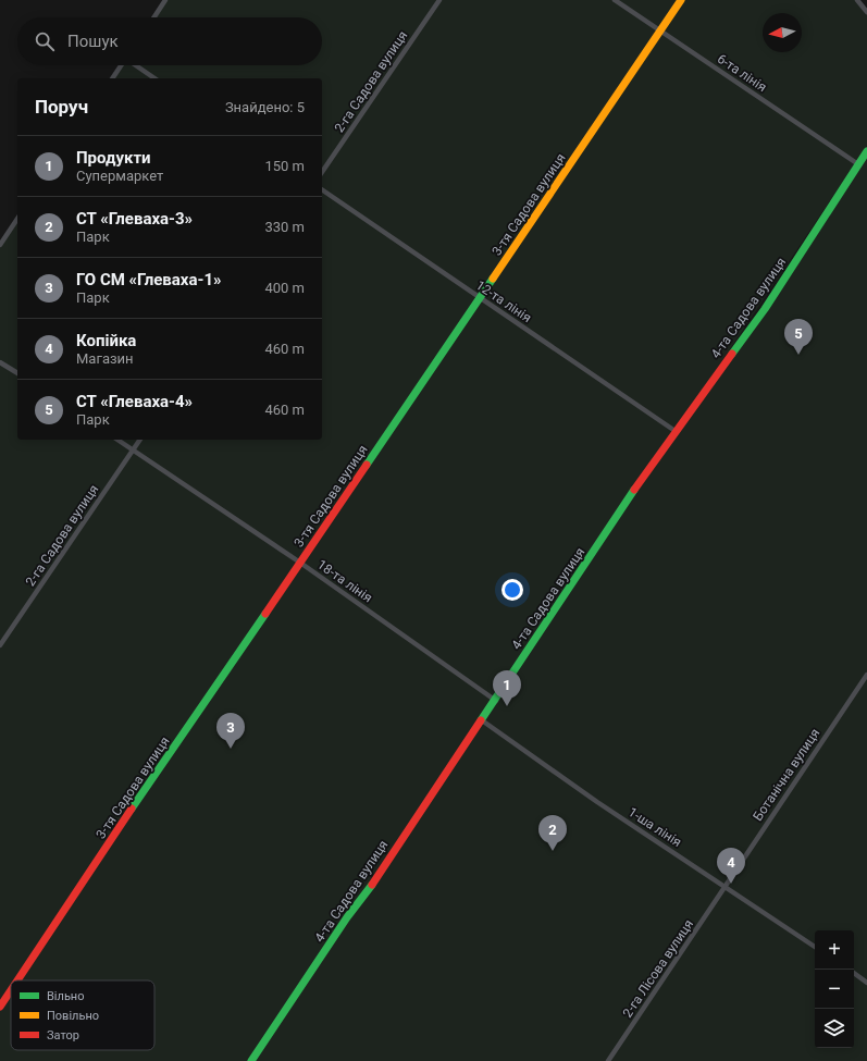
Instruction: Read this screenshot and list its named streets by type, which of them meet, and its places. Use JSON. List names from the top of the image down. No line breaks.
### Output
{"streets":{"street":["6-та лінія","2-га Садова вулиця","3-тя Садова вулиця","12-та лінія","4-та Садова вулиця","18-та лінія","Ботанічна вулиця","1-ша лінія","2-га Лісова вулиця"]},"crossings":[["6-та лінія","3-тя Садова вулиця"],["6-та лінія","4-та Садова вулиця"],["2-га Садова вулиця","18-та лінія"],["3-тя Садова вулиця","12-та лінія"],["3-тя Садова вулиця","18-та лінія"],["12-та лінія","4-та Садова вулиця"],["4-та Садова вулиця","18-та лінія"],["4-та Садова вулиця","1-ша лінія"],["Ботанічна вулиця","1-ша лінія"],["Ботанічна вулиця","2-га Лісова вулиця"],["1-ша лінія","2-га Лісова вулиця"]],"legend":["Вільно","Повільно","Затор"],"north":"left","page":{"search":"Пошук","heading":["Поруч","Знайдено: 5"],"list":[{"mark":"1","name":"Продукти","note":"Супермаркет","value":"150 m"},{"mark":"2","name":"СТ «Глеваха-3»","note":"Парк","value":"330 m"},{"mark":"3","name":"ГО СМ «Глеваха-1»","note":"Парк","value":"400 m"},{"mark":"4","name":"Копійка","note":"Магазин","value":"460 m"},{"mark":"5","name":"СТ «Глеваха-4»","note":"Парк","value":"460 m"}],"pins":["5","1","3","2","4"],"map_buttons":["+","−"]}}
